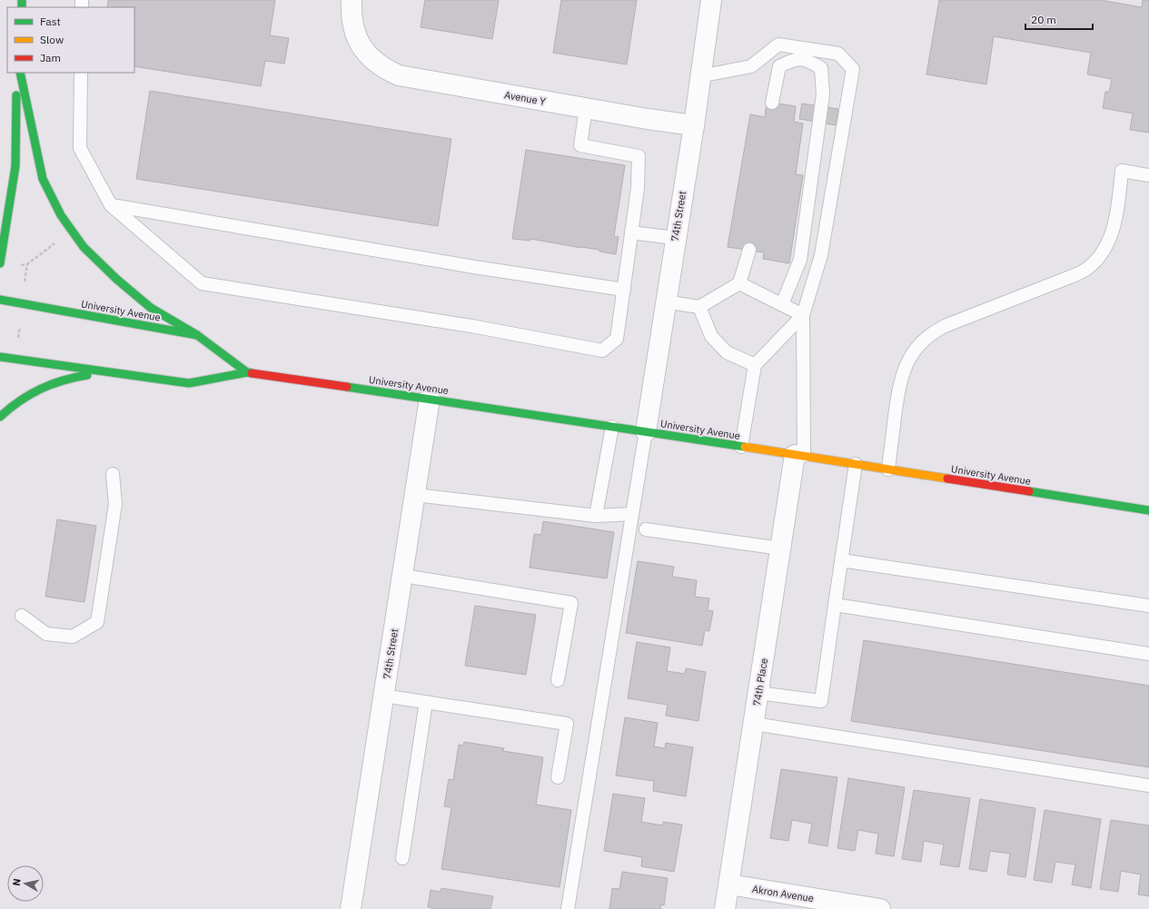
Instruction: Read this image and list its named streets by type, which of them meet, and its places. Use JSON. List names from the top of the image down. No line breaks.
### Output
{"streets":{"main road":["University Avenue"],"street":["Avenue Y","74th Street","74th Place","Akron Avenue"]},"crossings":[["Avenue Y","74th Street"],["74th Street","University Avenue"],["University Avenue","74th Place"],["74th Place","Akron Avenue"]],"legend":["Fast","Slow","Jam"],"scale_bar":"20 m","north":"left"}
